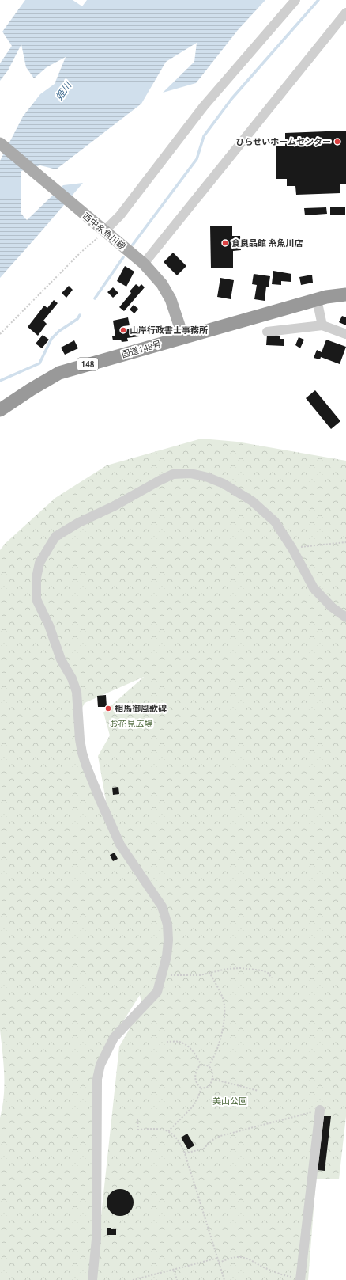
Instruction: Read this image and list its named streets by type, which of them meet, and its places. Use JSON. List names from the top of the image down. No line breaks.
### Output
{"streets":{"highway":["国道148号","148"],"main road":["西中糸魚川線"]},"crossings":[["西中糸魚川線","国道148号"]],"water":["姫川"],"parks":["お花見広場","美山公園"],"places":["ひらせいホームセンター","食良品館 糸魚川店","山岸行政書士事務所","相馬御風歌碑"]}
